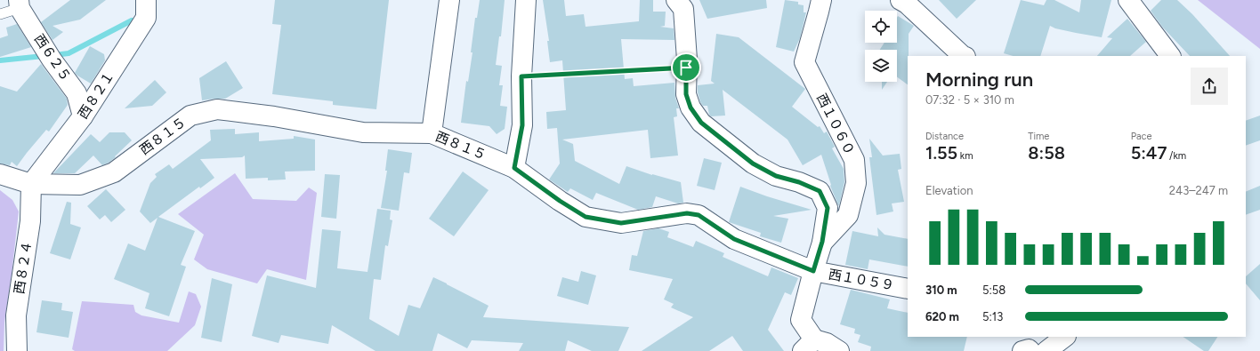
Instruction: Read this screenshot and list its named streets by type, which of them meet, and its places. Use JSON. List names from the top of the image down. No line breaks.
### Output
{"streets":{"street":["西６２５","西８２１","西１０６０","西８１５","西８２４","西１０５９"]},"crossings":[["西６２５","西８２１"],["西８２１","西８１５"],["西８２１","西８２４"],["西８１５","西８２４"],["西８１５","西１０５９"]],"page":{"heading":["Morning run","07:32 · 5 × 310 m"],"stats":[["Distance","1.55 km"],["Time","8:58"],["Pace","5:47 /km"]],"chart":["Elevation","243–247 m"],"list":[{"name":"310 m","note":"5:58"},{"name":"620 m","note":"5:13"}]}}
